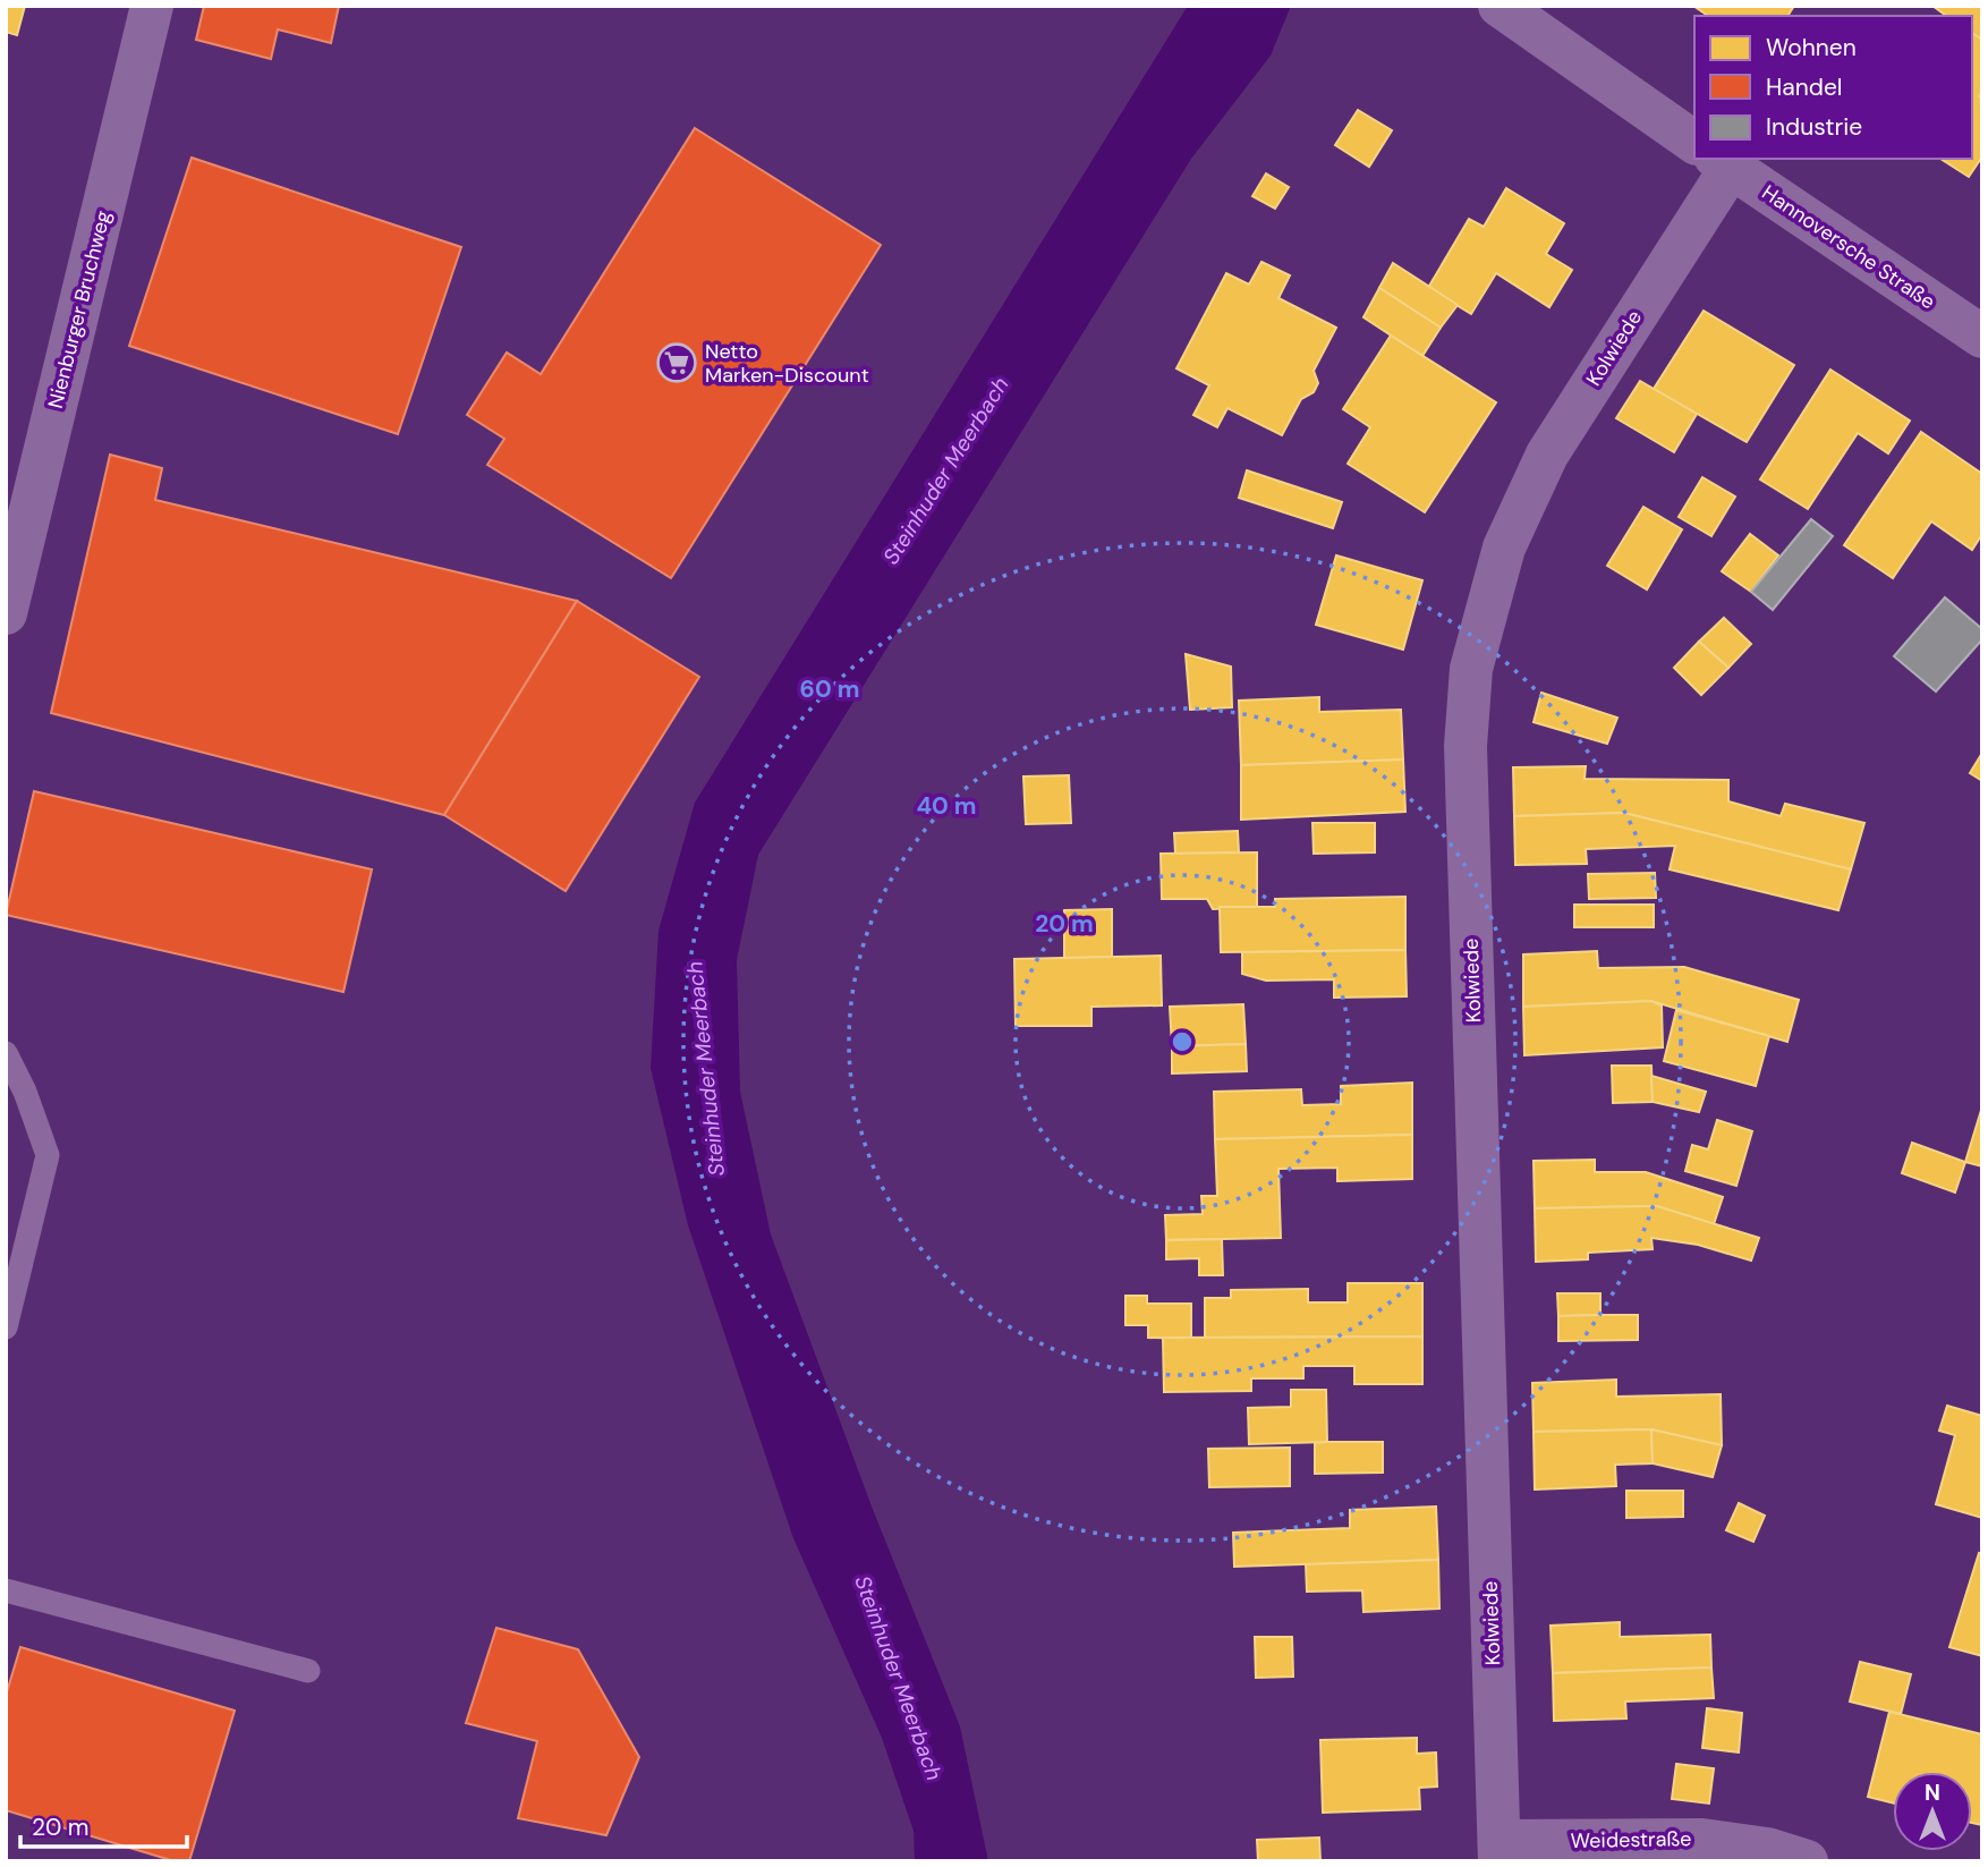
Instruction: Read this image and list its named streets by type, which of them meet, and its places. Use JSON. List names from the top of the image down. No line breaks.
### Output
{"streets":{"street":["Hannoversche Straße","Nienburger Bruchweg","Kolwiede","Weidestraße"]},"crossings":[["Kolwiede","Weidestraße"]],"water":["Steinhuder Meerbach"],"places":{"supermarket":["Netto Marken-Discount"]},"legend":["Wohnen","Handel","Industrie"],"scale_bar":"20 m","north":"top","rings":["60 m","40 m","20 m"]}
